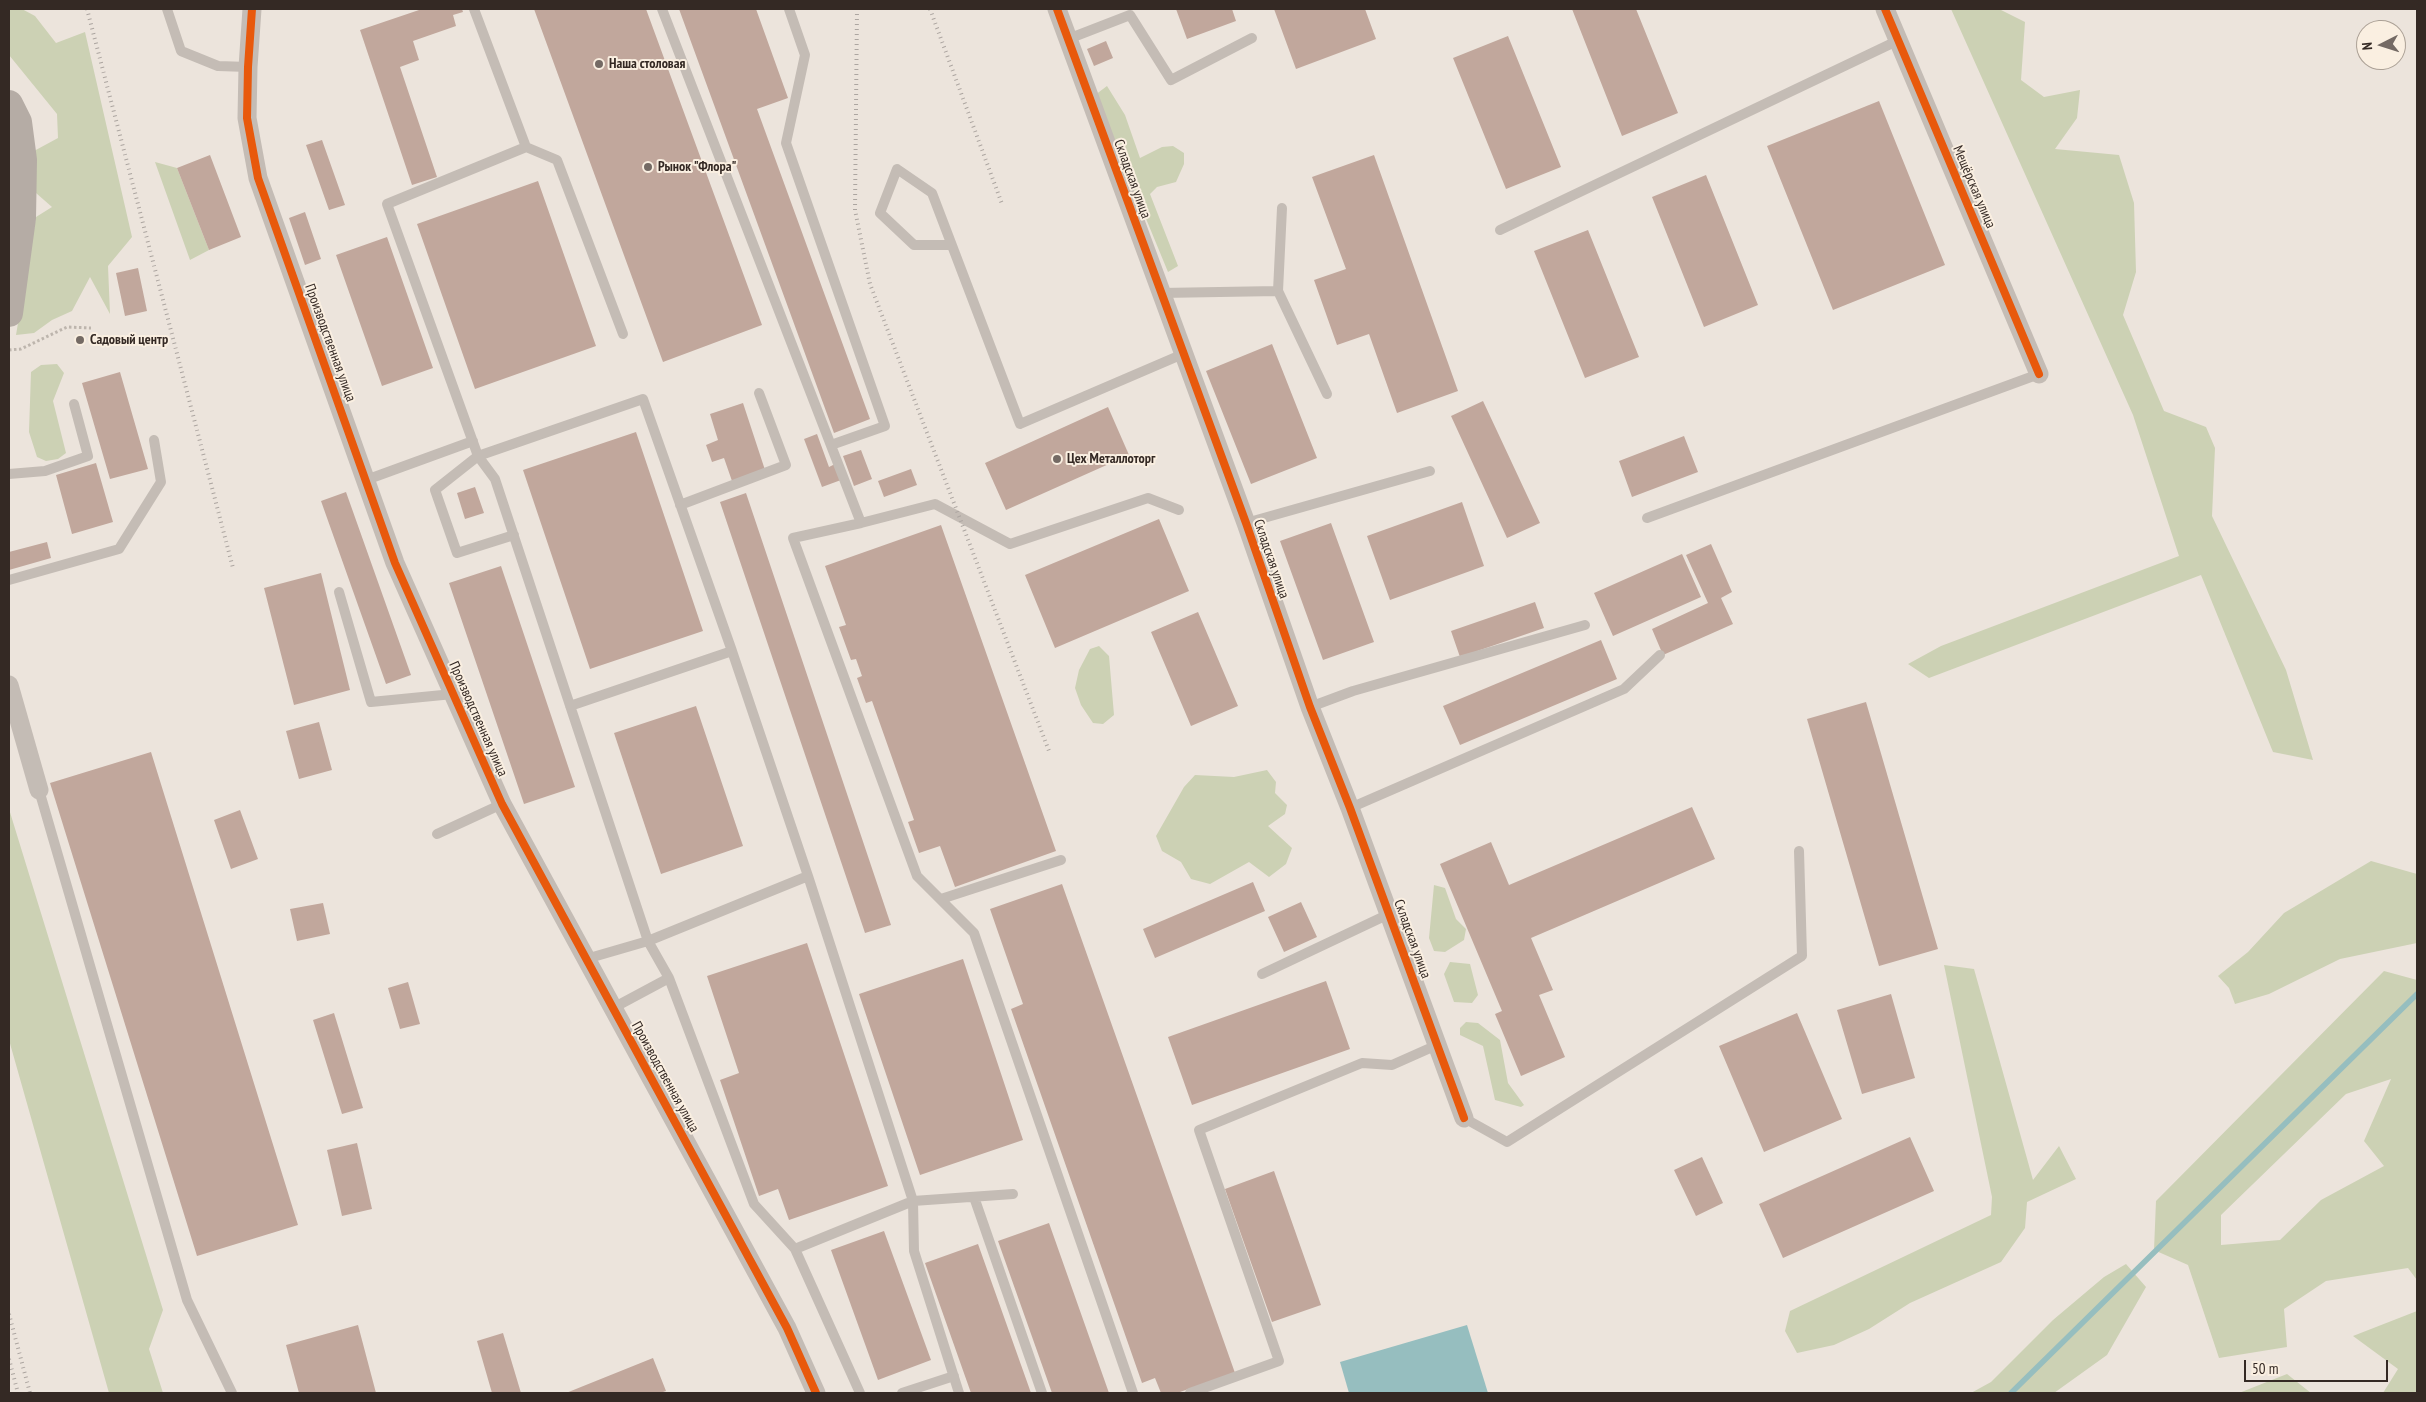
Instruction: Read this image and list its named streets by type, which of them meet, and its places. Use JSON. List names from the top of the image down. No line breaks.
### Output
{"streets":{"street":["Складская улица","Мещёрская улица","Производственная улица"]},"places":["Наша столовая","Рынок \"Флора\"","Садовый центр","Цех Металлоторг"],"scale_bar":"50 m","north":"left"}
